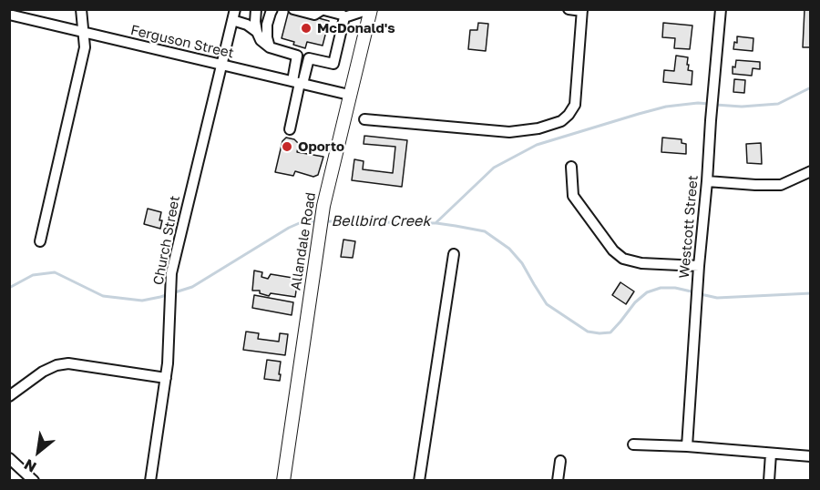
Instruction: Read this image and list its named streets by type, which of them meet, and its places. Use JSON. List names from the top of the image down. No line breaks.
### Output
{"streets":{"main road":["Allandale Road"],"street":["Ferguson Street","Westcott Street","Church Street"]},"crossings":[["Ferguson Street","Church Street"],["Ferguson Street","Allandale Road"]],"water":["Bellbird Creek"],"places":["McDonald's","Oporto"],"north":"bottom left"}
